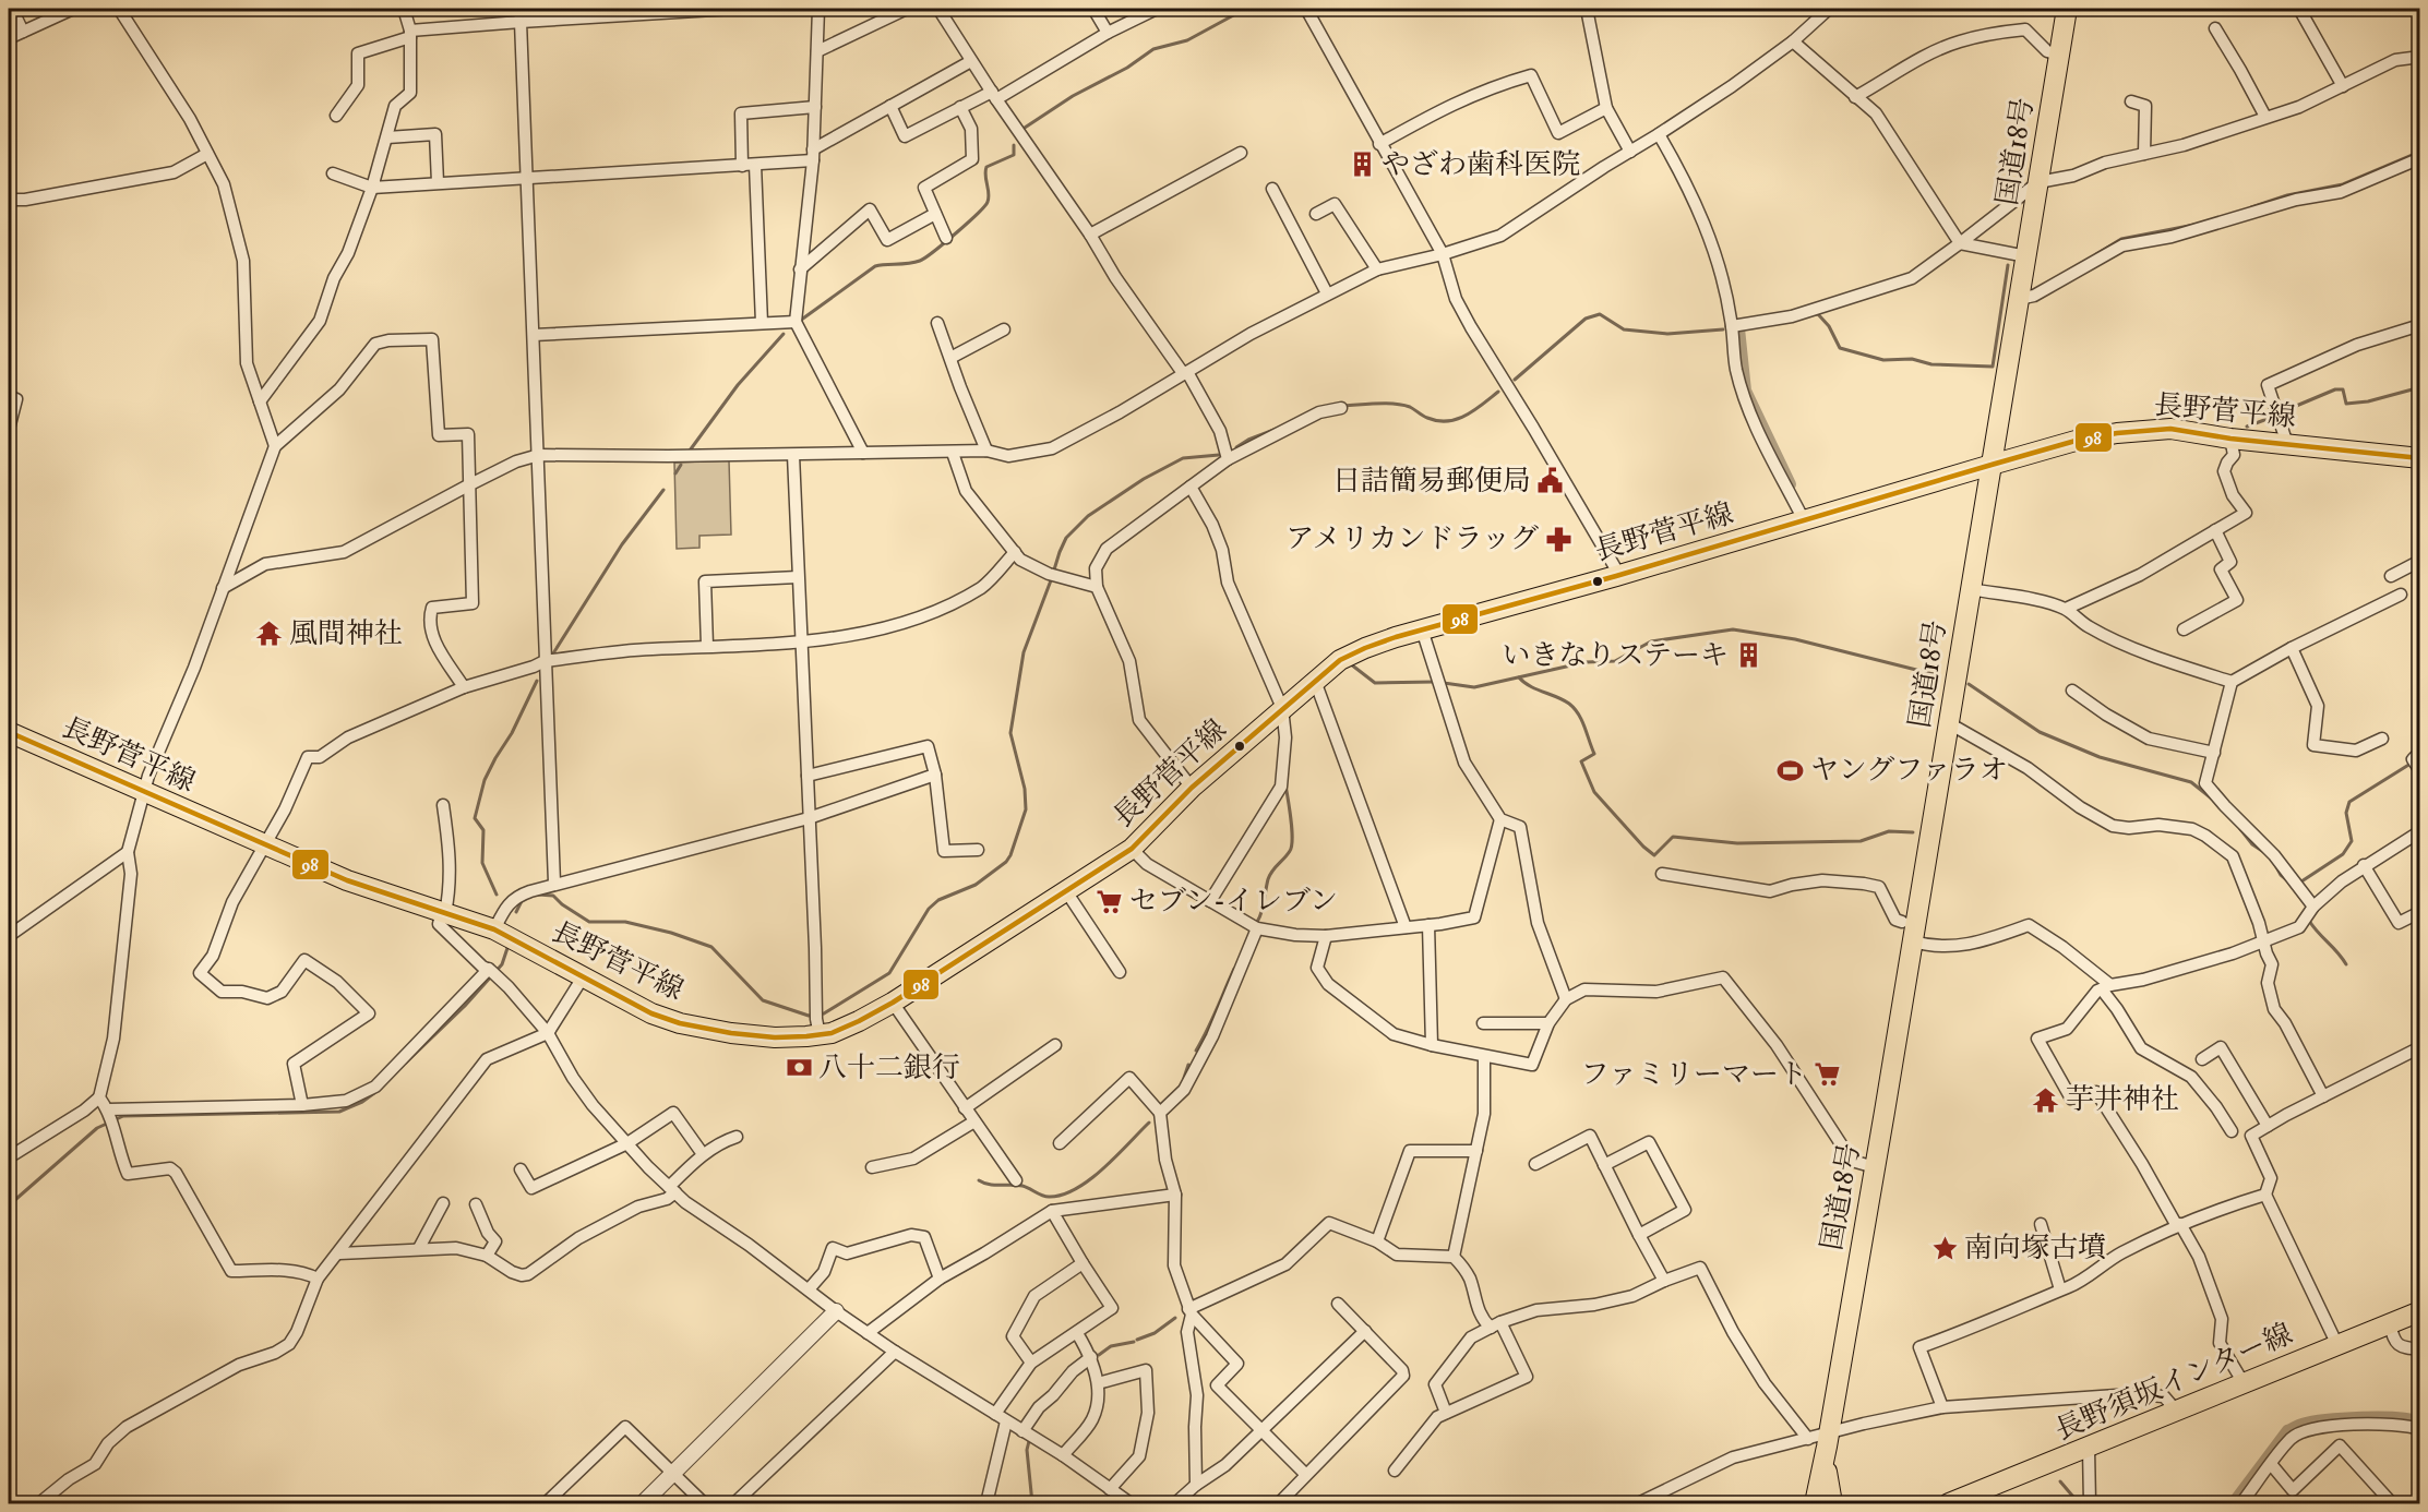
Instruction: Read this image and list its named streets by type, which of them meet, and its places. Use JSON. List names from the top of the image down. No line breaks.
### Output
{"streets":{"main road":["国道18号","長野菅平線","長野須坂インター線"]},"crossings":[["国道18号","長野菅平線"]],"places":{"building":["やざわ歯科医院","いきなりステーキ"],"public building":["日詰簡易郵便局"],"pharmacy":["アメリカンドラッグ"],"temple":["風間神社","芋井神社"],"sports":["ヤングファラオ"],"supermarket":["セブン-イレブン","ファミリーマート"],"bank":["八十二銀行"],"place":["南向塚古墳"]},"lines":["transit line 98"]}
